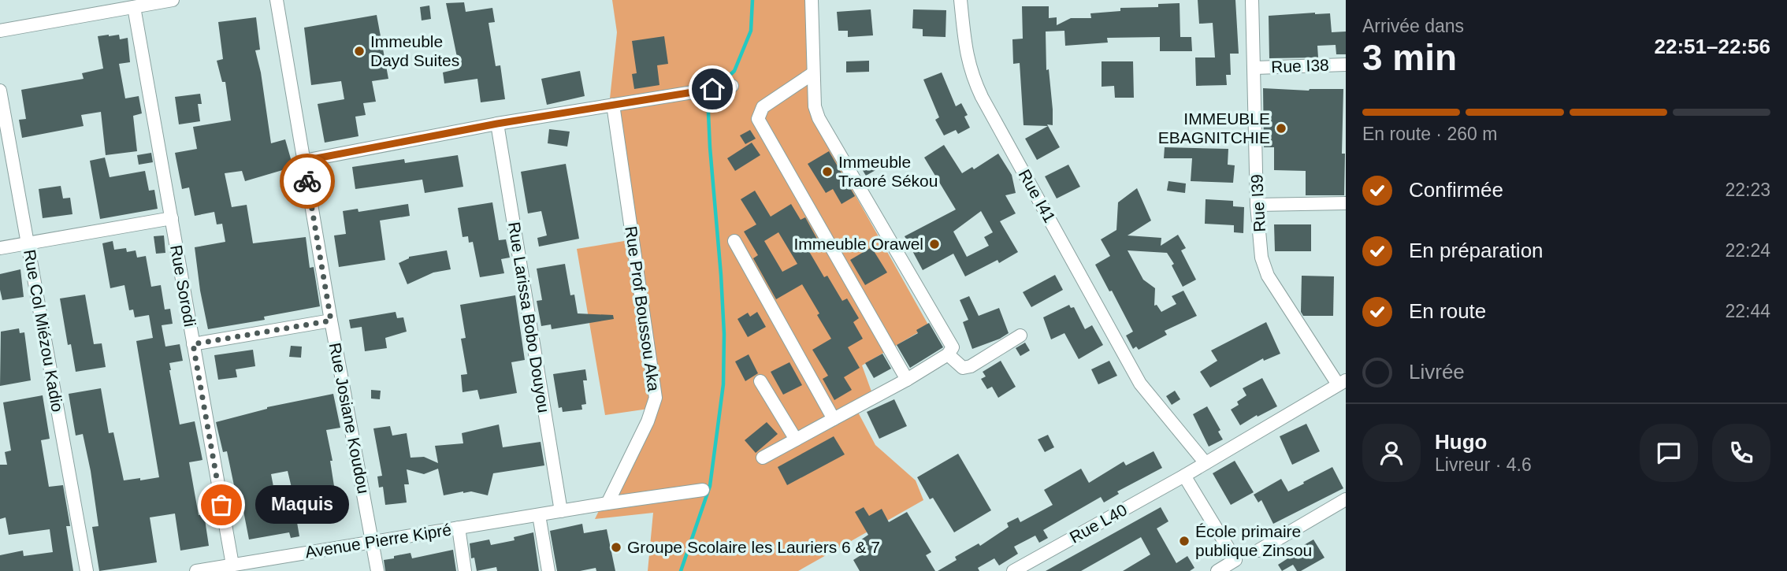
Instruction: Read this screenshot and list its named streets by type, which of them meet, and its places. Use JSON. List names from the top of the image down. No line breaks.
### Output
{"streets":{"street":["Rue I38","Rue I41","Rue I39","Rue Sorodi","Rue Prof Boussou Aka","Rue Larissa Bobo Douyou","Rue Col Miézou Kadio","Rue Josiane Koudou","Rue L40","Avenue Pierre Kipré"]},"crossings":[["Rue I38","Rue I39"],["Rue I41","Rue L40"],["Rue I39","Rue L40"],["Rue Sorodi","Avenue Pierre Kipré"],["Rue Prof Boussou Aka","Avenue Pierre Kipré"],["Rue Larissa Bobo Douyou","Avenue Pierre Kipré"],["Rue Josiane Koudou","Avenue Pierre Kipré"]],"places":["Immeuble Dayd Suites","IMMEUBLE EBAGNITCHIE","Immeuble Traoré Sékou","Immeuble Orawel","Maquis","École primaire publique Zinsou","Groupe Scolaire les Lauriers 6 & 7"],"page":{"heading":["3 min","Arrivée dans","22:51–22:56"],"panel":["Hugo","Livreur · 4.6"],"bar":"En route · 260 m","list":[["Confirmée","22:23"],["En préparation","22:24"],["En route","22:44"],"Livrée"],"bubble":"Maquis"}}
